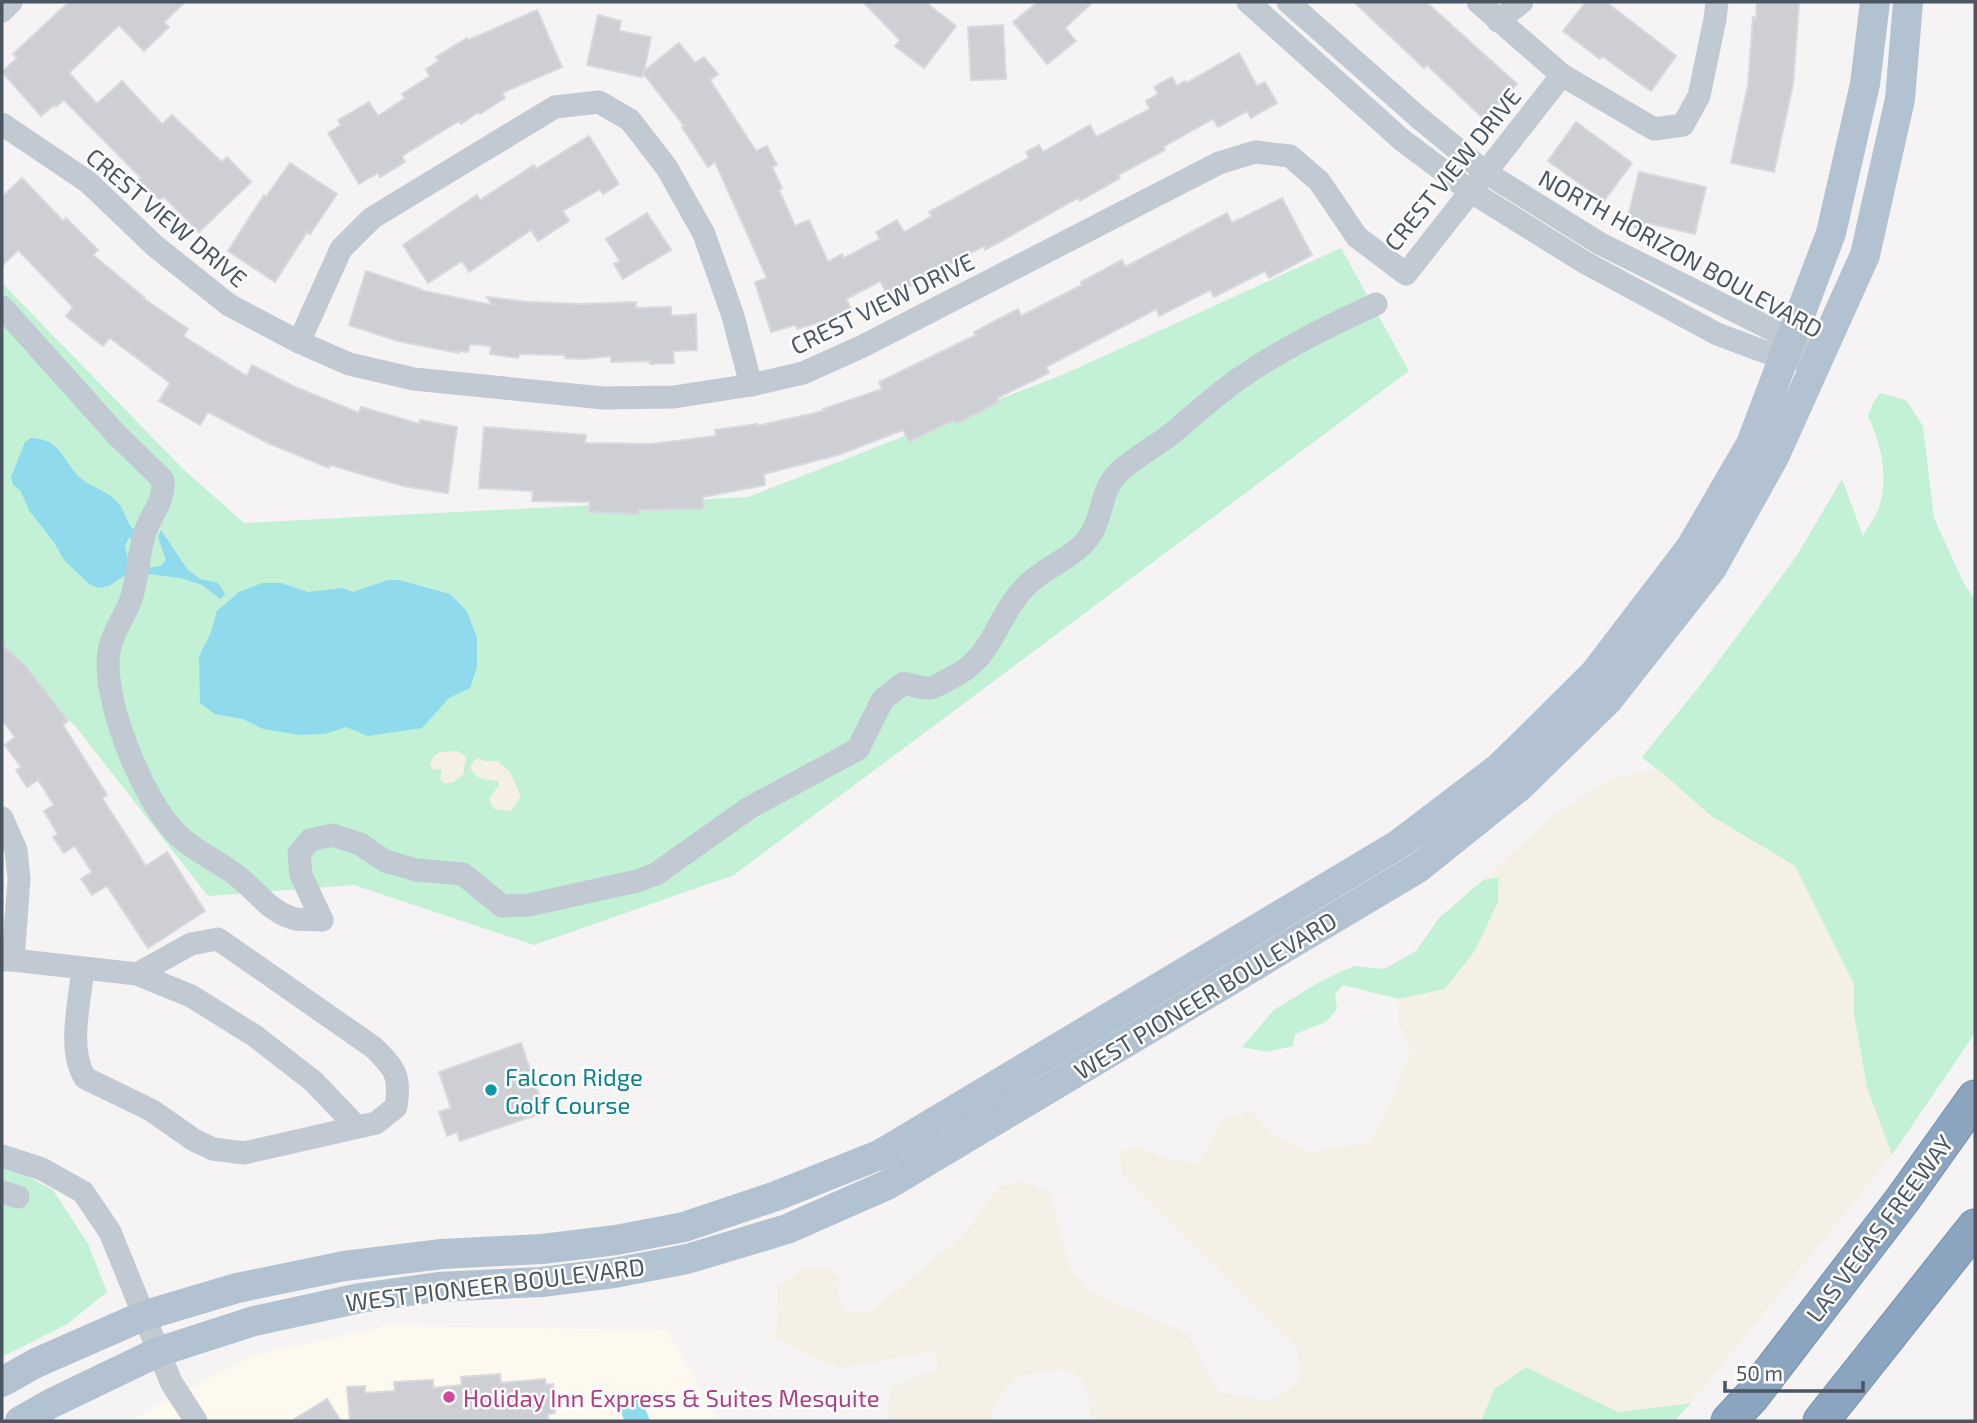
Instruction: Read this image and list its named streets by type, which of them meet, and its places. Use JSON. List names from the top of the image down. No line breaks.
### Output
{"streets":{"highway":["LAS VEGAS FREEWAY"],"main road":["WEST PIONEER BOULEVARD"],"street":["CREST VIEW DRIVE","NORTH HORIZON BOULEVARD"]},"crossings":[["CREST VIEW DRIVE","NORTH HORIZON BOULEVARD"],["NORTH HORIZON BOULEVARD","WEST PIONEER BOULEVARD"]],"places":["Falcon Ridge Golf Course","Holiday Inn Express & Suites Mesquite"],"scale_bar":"50 m"}
